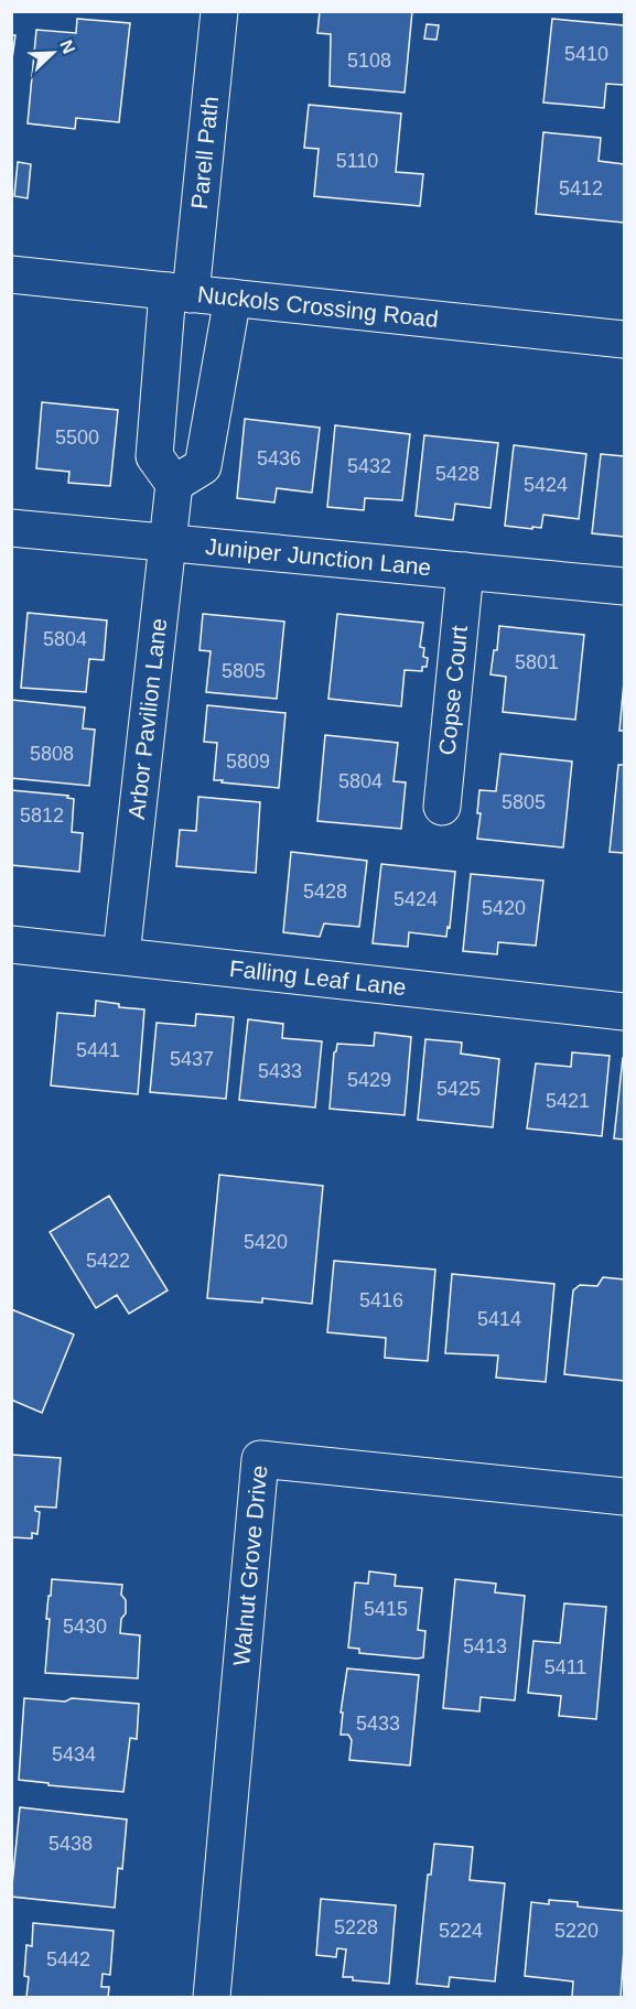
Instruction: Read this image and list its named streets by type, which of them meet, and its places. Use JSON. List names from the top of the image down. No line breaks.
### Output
{"streets":{"street":["Parell Path","Nuckols Crossing Road","Juniper Junction Lane","Copse Court","Arbor Pavilion Lane","Falling Leaf Lane","Walnut Grove Drive"]},"crossings":[["Parell Path","Nuckols Crossing Road"],["Juniper Junction Lane","Copse Court"],["Juniper Junction Lane","Arbor Pavilion Lane"],["Arbor Pavilion Lane","Falling Leaf Lane"]],"house_numbers":["5410","5108","5110","5412","5500","5436","5432","5428","5424","5804","5801","5805","5808","5809","5804","5805","5812","5428","5424","5420","5441","5437","5433","5429","5425","5421","5420","5422","5416","5414","5415","5430","5413","5411","5433","5434","5438","5228","5224","5220","5442"],"north":"top right"}
